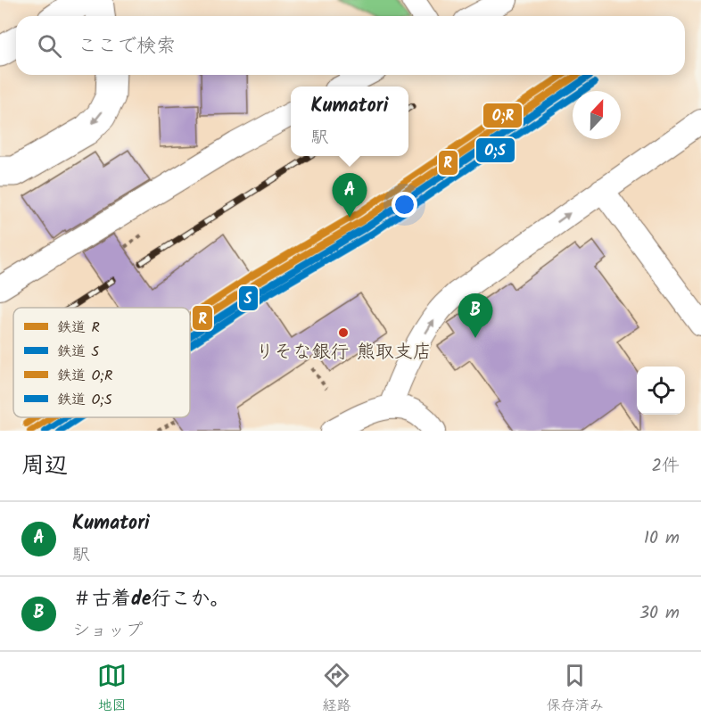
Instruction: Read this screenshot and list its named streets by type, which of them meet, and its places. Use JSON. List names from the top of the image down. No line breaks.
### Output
{"places":["りそな銀行 熊取支店"],"lines":["rail line R","rail line O;R","rail line S","rail line O;S"],"legend":["鉄道 R","鉄道 S","鉄道 O;R","鉄道 O;S"],"north":"top","page":{"search":"ここで検索","popup":["Kumatori","駅"],"pins":["A","B"],"heading":["周辺","2件"],"list":[{"mark":"A","name":"Kumatori","note":"駅","value":"10 m"},{"mark":"B","name":"＃古着de行こか。","note":"ショップ","value":"30 m"}],"nav":["地図","経路","保存済み"]}}
